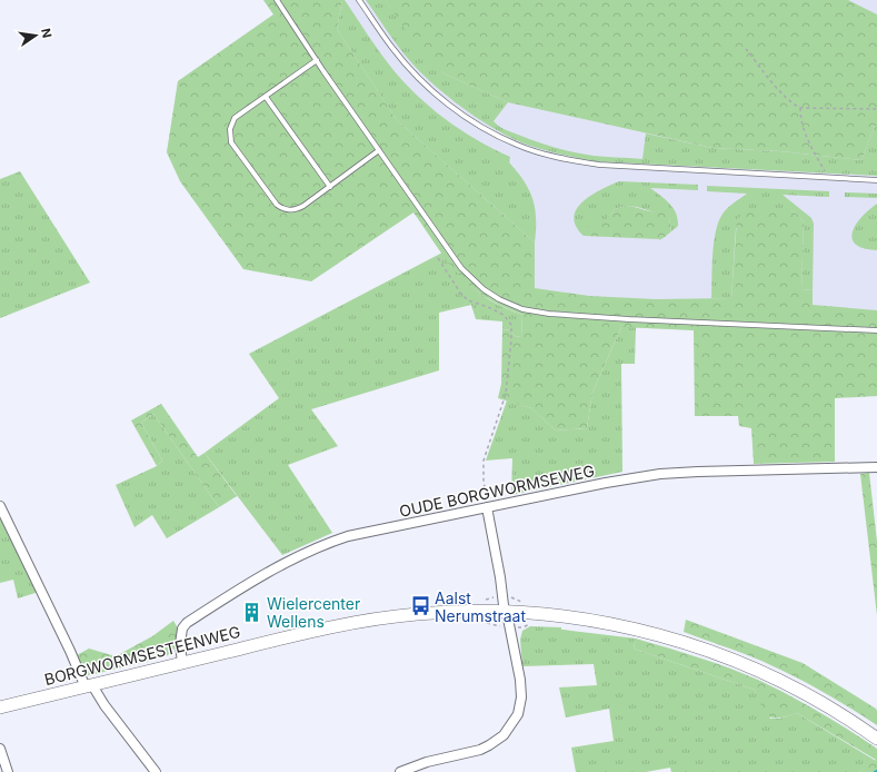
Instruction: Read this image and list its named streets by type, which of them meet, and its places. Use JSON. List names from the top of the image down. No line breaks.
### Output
{"streets":{"main road":["BORGWORMSESTEENWEG"],"street":["OUDE BORGWORMSEWEG"]},"crossings":[["OUDE BORGWORMSEWEG","BORGWORMSESTEENWEG"]],"places":{"bus stop":["Aalst Nerumstraat"],"building":["Wielercenter Wellens"]},"north":"right"}
